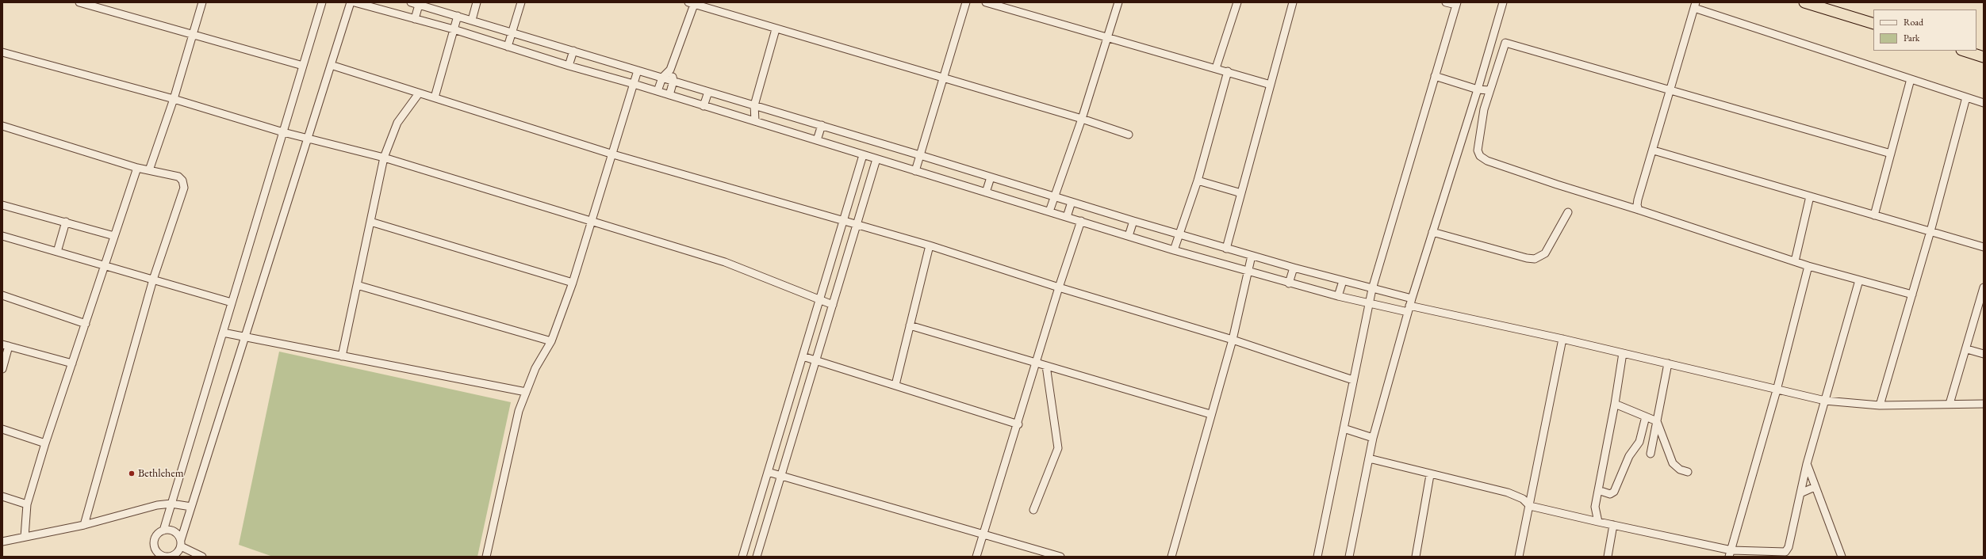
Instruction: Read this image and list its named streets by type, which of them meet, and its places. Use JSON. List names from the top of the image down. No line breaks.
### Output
{"places":["Bethlehem"],"legend":["Road","Park"]}
